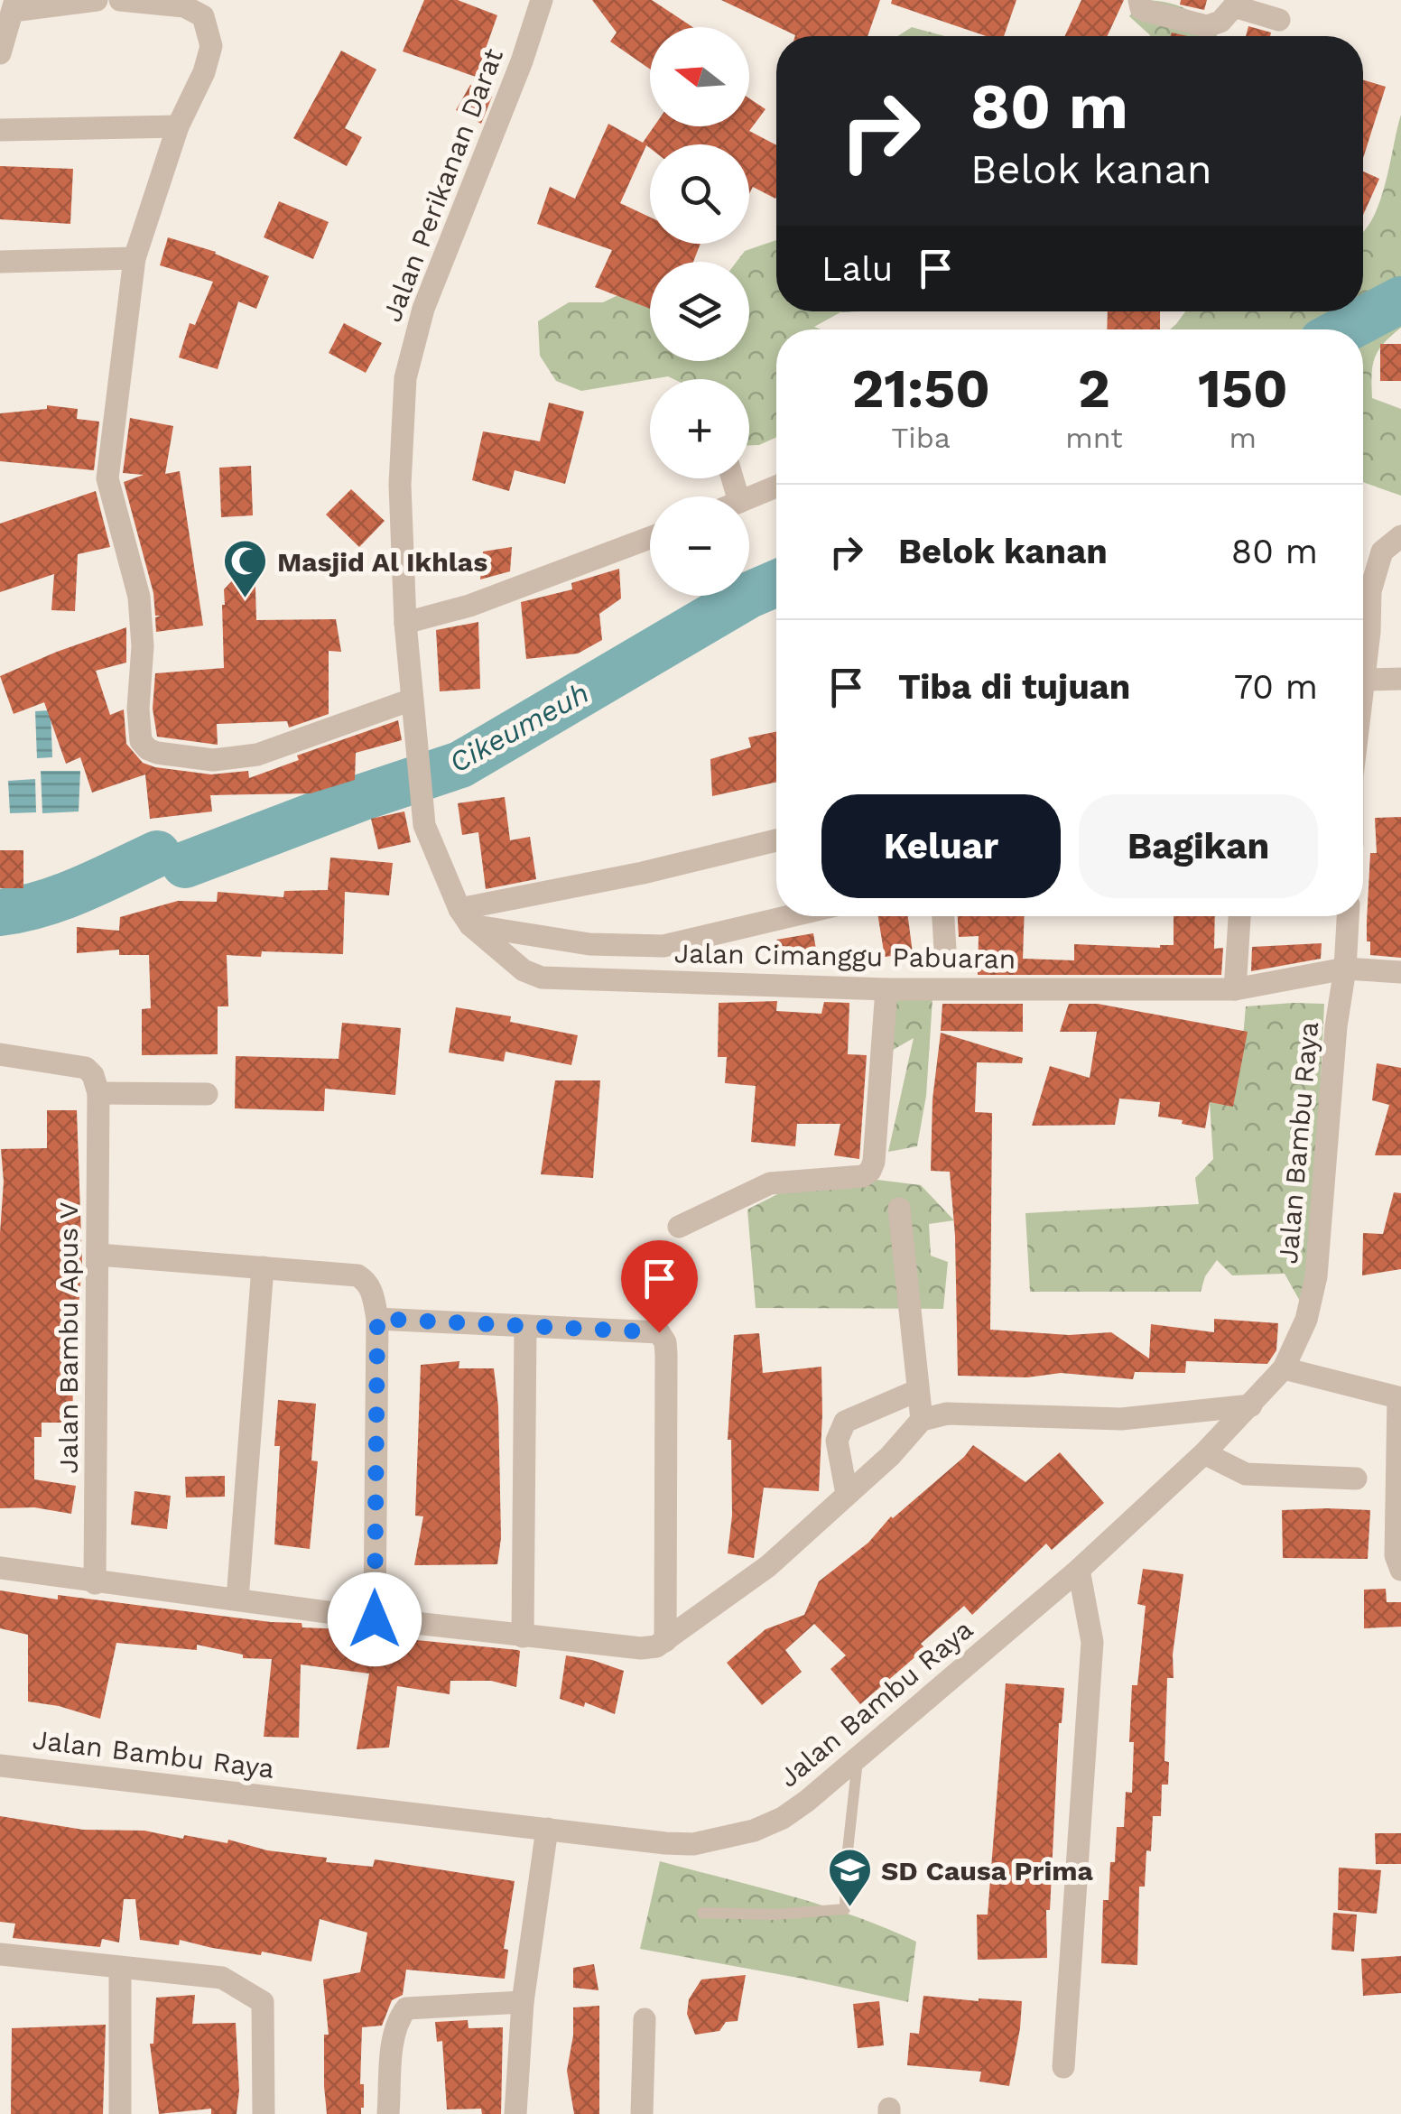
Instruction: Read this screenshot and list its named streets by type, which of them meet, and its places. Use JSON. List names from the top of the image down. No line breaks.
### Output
{"streets":{"street":["Jalan Perikanan Darat","Jalan Cimanggu Pabuaran","Jalan Bambu Raya","Jalan Bambu Apus V"]},"crossings":[["Jalan Perikanan Darat","Jalan Cimanggu Pabuaran"],["Jalan Cimanggu Pabuaran","Jalan Bambu Raya"]],"water":["Cikeumeuh"],"places":{"mosque":["Masjid Al Ikhlas"],"school or university":["SD Causa Prima"]},"north":"left","page":{"map_buttons":["+","−"],"turn":["80 m","Belok kanan"],"then":"Lalu","eta":["21:50","Tiba","2","mnt","150","m"],"list":[{"name":"Belok kanan","value":"80 m"},{"name":"Tiba di tujuan","value":"70 m"}],"buttons":["Keluar","Bagikan"]}}
